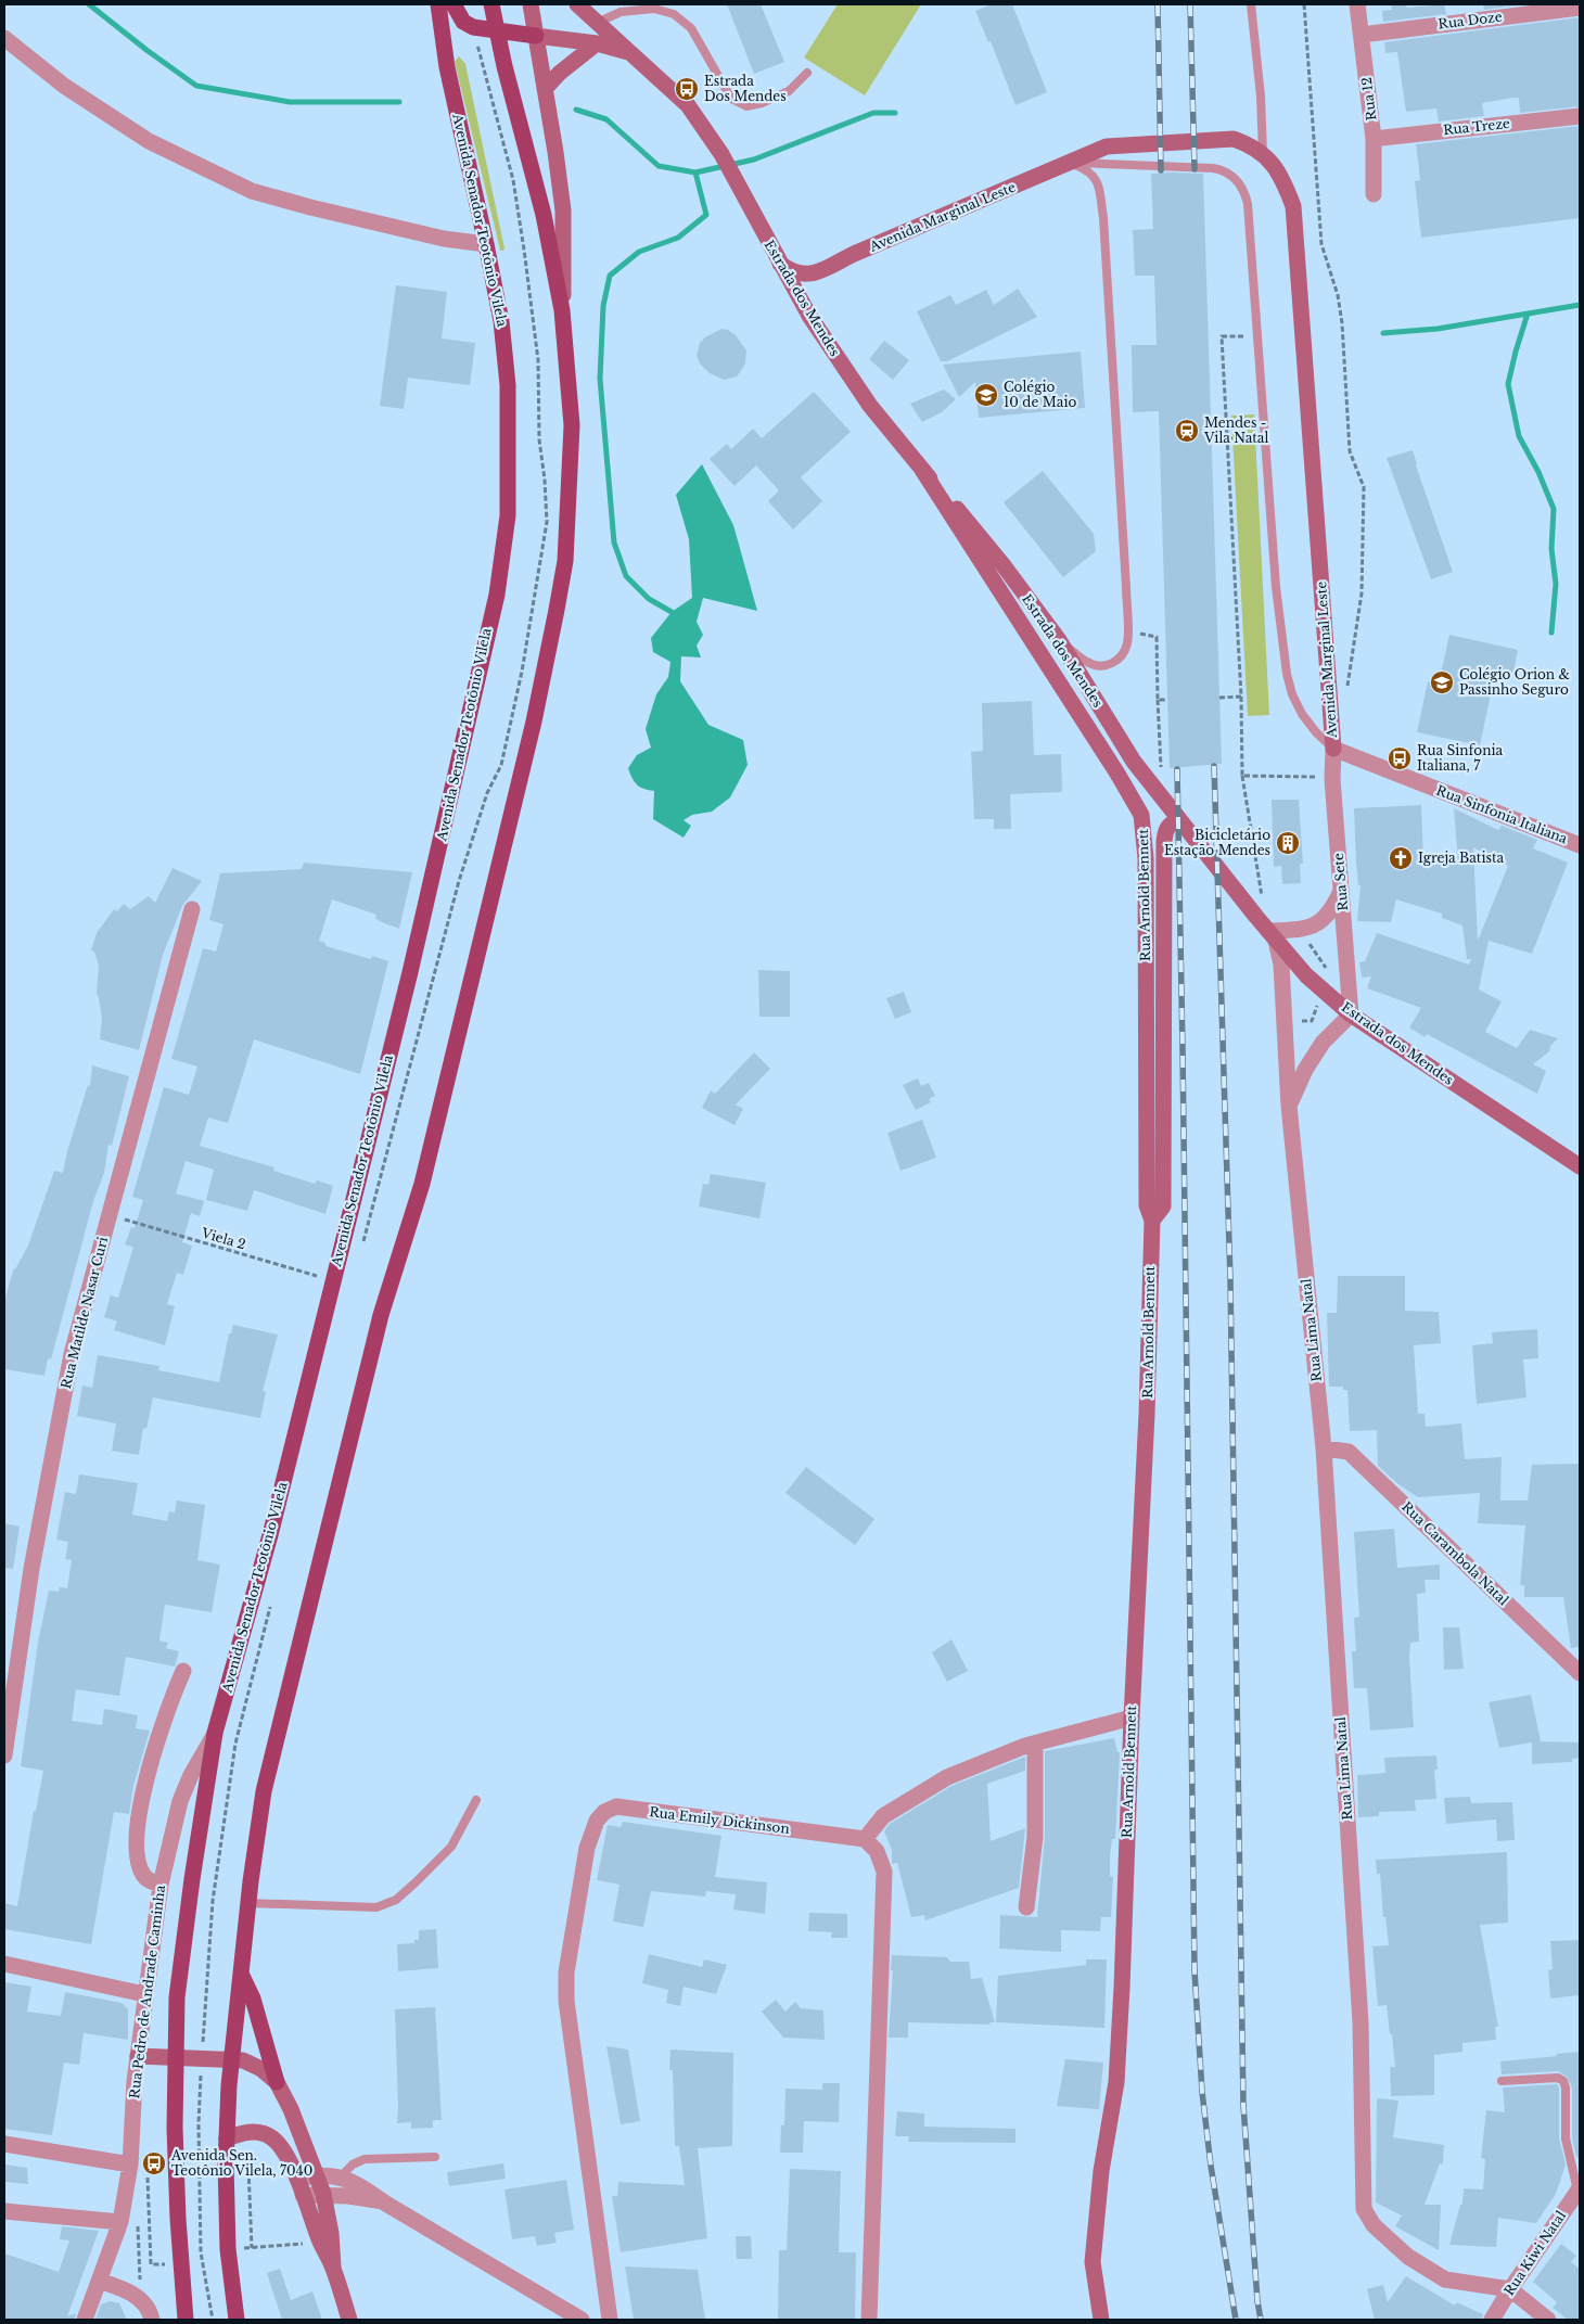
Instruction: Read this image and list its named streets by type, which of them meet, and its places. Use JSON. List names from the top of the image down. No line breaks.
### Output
{"streets":{"main road":["Avenida Senador Teotônio Vilela"],"street":["Rua Doze","Rua 12","Rua Treze","Avenida Marginal Leste","Estrada dos Mendes","Rua Sinfonia Italiana","Rua Sete","Rua Arnold Bennett","Rua Matilde Nasar Curi","Rua Lima Natal","Rua Carambola Natal","Rua Emily Dickinson","Rua Pedro de Andrade Caminha","Rua Kiwi Natal"],"path":["Viela 2"]},"crossings":[["Rua Doze","Rua 12"],["Rua 12","Rua Treze"],["Avenida Marginal Leste","Rua Sinfonia Italiana"],["Avenida Marginal Leste","Rua Sete"],["Avenida Senador Teotônio Vilela","Viela 2"],["Avenida Senador Teotônio Vilela","Rua Pedro de Andrade Caminha"],["Estrada dos Mendes","Rua Sete"],["Estrada dos Mendes","Rua Arnold Bennett"],["Estrada dos Mendes","Rua Lima Natal"],["Rua Sinfonia Italiana","Rua Sete"],["Viela 2","Rua Matilde Nasar Curi"],["Rua Lima Natal","Rua Carambola Natal"],["Rua Lima Natal","Rua Kiwi Natal"]],"places":{"bus stop":["Estrada Dos Mendes","Rua Sinfonia Italiana, 7","Avenida Sen. Teotônio Vilela, 7040"],"school or university":["Colégio 10 de Maio","Colégio Orion & Passinho Seguro"],"station":["Mendes - Vila Natal"],"building":["Bicicletário Estação Mendes"],"church":["Igreja Batista"]}}
